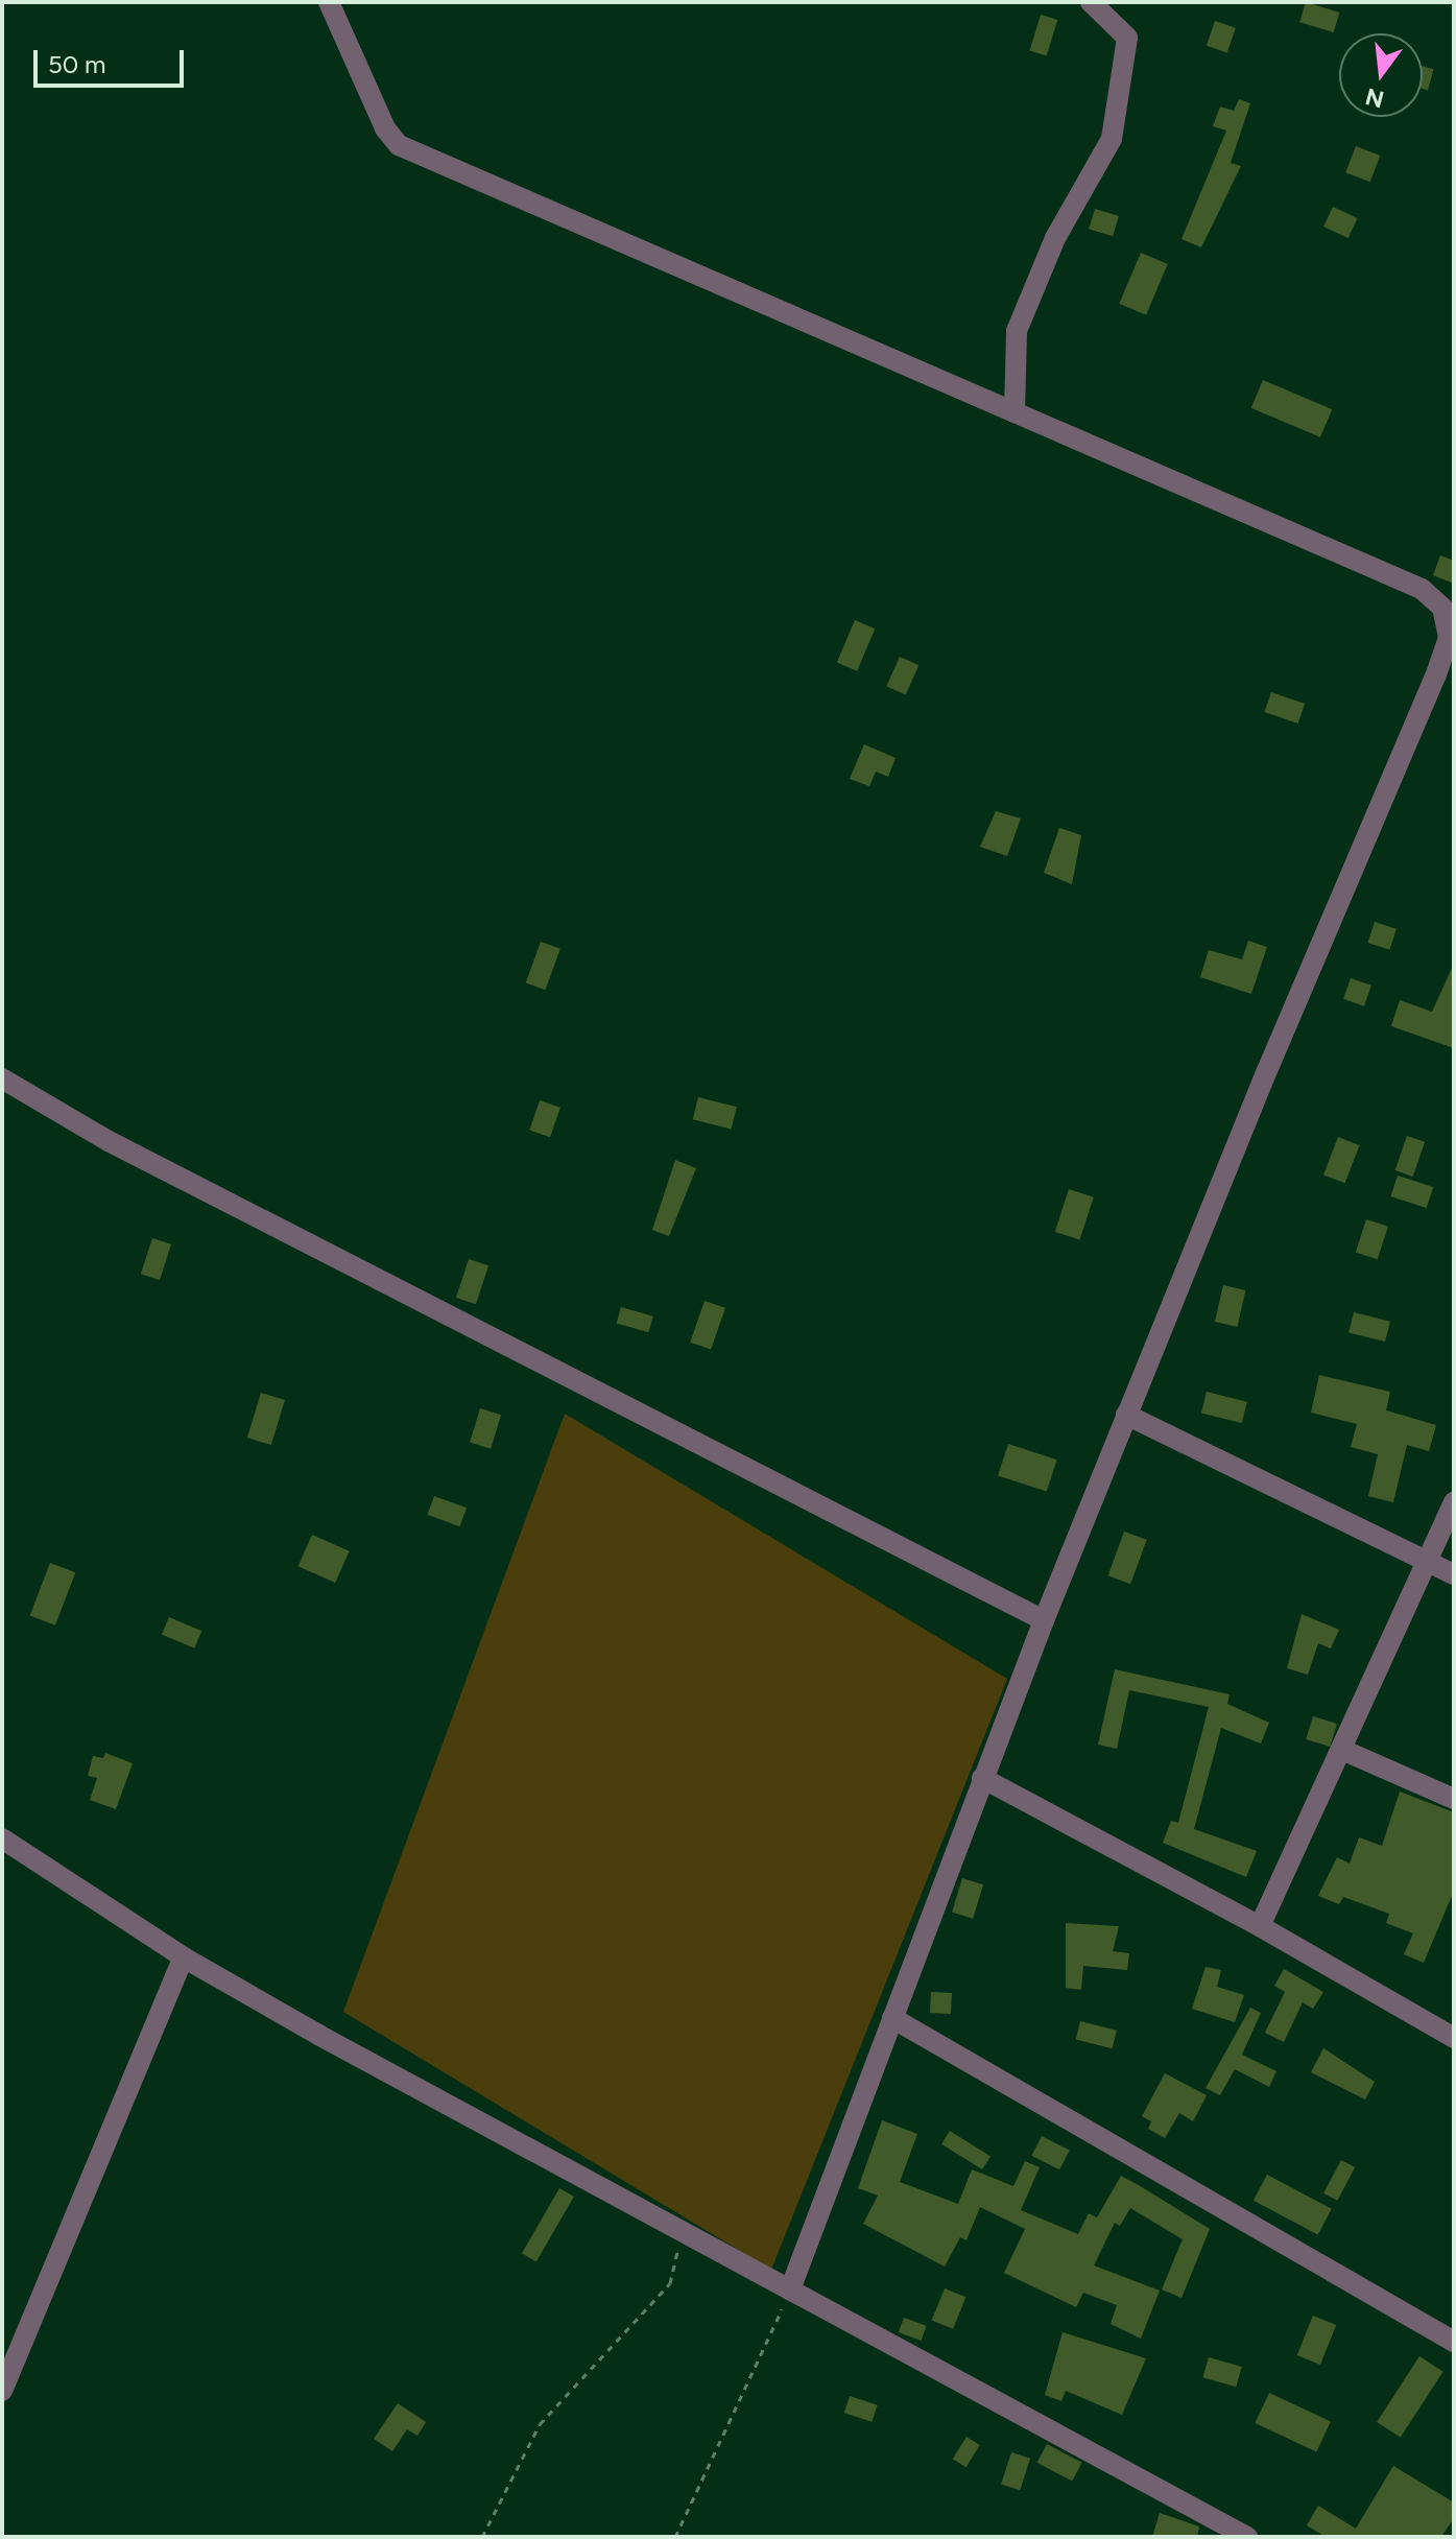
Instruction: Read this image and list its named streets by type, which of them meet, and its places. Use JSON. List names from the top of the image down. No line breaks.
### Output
{"scale_bar":"50 m","north":"bottom"}
